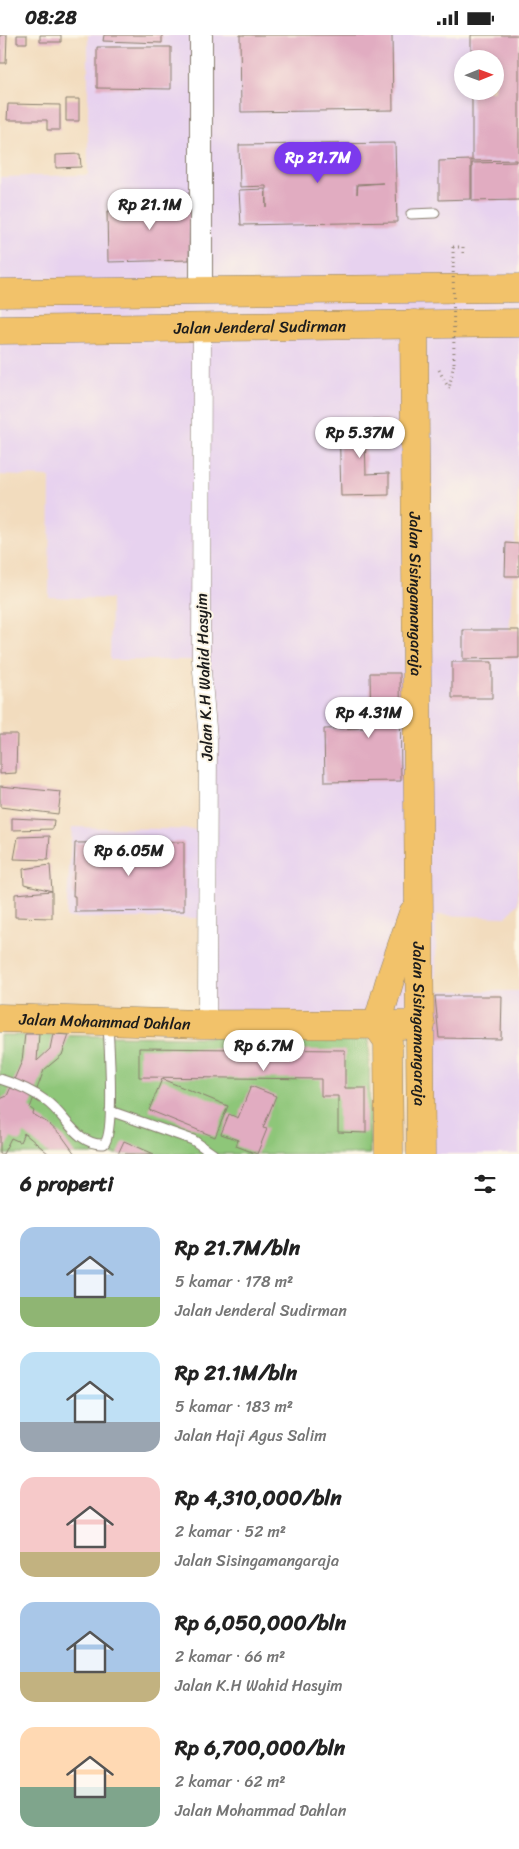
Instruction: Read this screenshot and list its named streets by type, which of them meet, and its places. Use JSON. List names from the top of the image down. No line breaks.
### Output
{"streets":{"main road":["Jalan Jenderal Sudirman","Jalan Sisingamangaraja","Jalan Mohammad Dahlan"],"street":["Jalan K.H Wahid Hasyim"]},"crossings":[["Jalan Jenderal Sudirman","Jalan Sisingamangaraja"],["Jalan Jenderal Sudirman","Jalan K.H Wahid Hasyim"],["Jalan Sisingamangaraja","Jalan Mohammad Dahlan"],["Jalan K.H Wahid Hasyim","Jalan Mohammad Dahlan"]],"north":"right","page":{"status":"08:28","price":["Rp 21.7M","Rp 21.1M","Rp 5.37M","Rp 4.31M","Rp 6.05M","Rp 6.7M"],"heading":"6 properti","list":[{"name":"Rp 21.7M/bln","note":"5 kamar · 178 m² · Jalan Jenderal Sudirman"},{"name":"Rp 21.1M/bln","note":"5 kamar · 183 m² · Jalan Haji Agus Salim"},{"name":"Rp 4,310,000/bln","note":"2 kamar · 52 m² · Jalan Sisingamangaraja"},{"name":"Rp 6,050,000/bln","note":"2 kamar · 66 m² · Jalan K.H Wahid Hasyim"},{"name":"Rp 6,700,000/bln","note":"2 kamar · 62 m² · Jalan Mohammad Dahlan"}]}}
